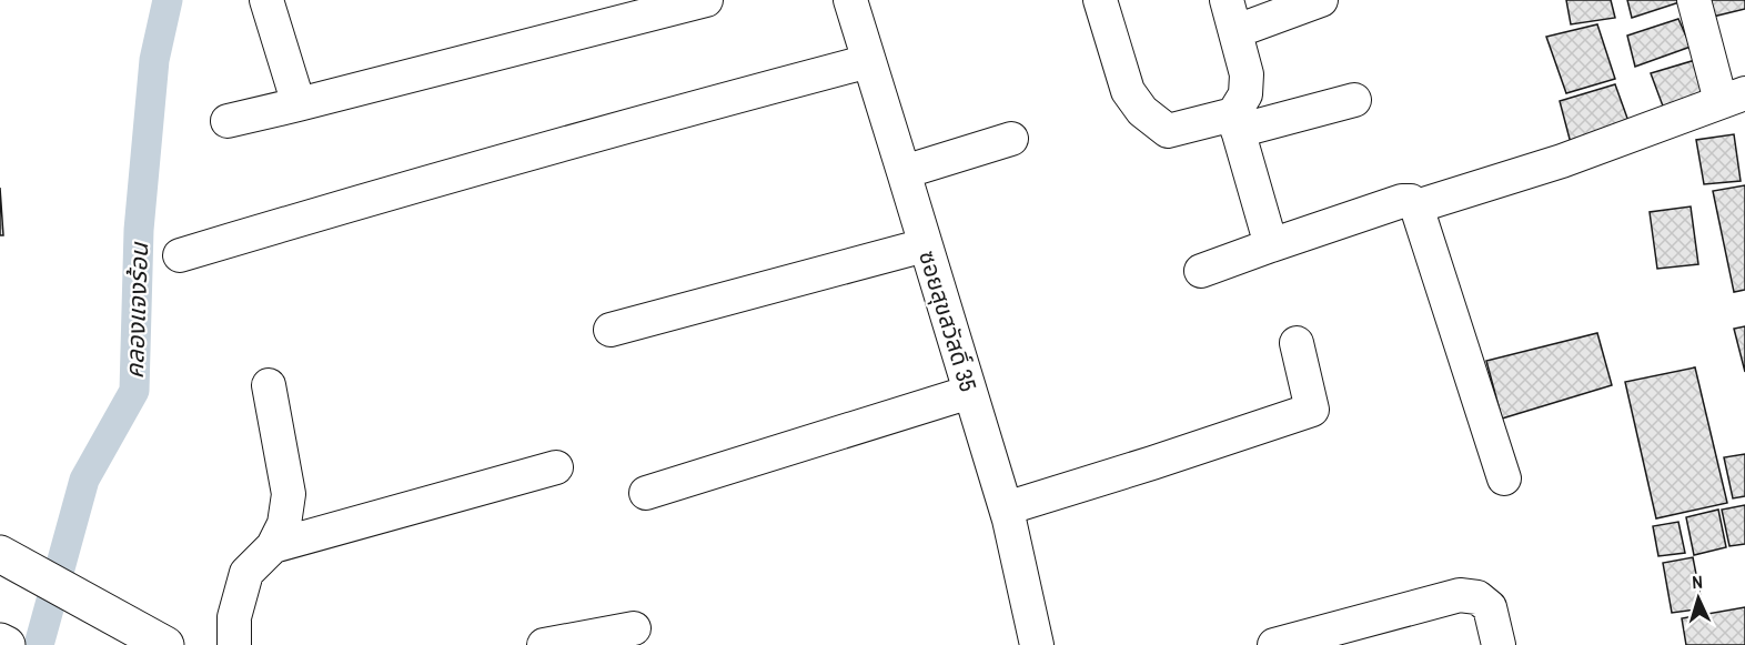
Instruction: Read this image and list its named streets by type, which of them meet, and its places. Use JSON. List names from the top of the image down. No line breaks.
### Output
{"streets":{"street":["ซอยสุขสวัสดิ์ 35"]},"water":["คลองแจงร้อน"],"north":"top"}
